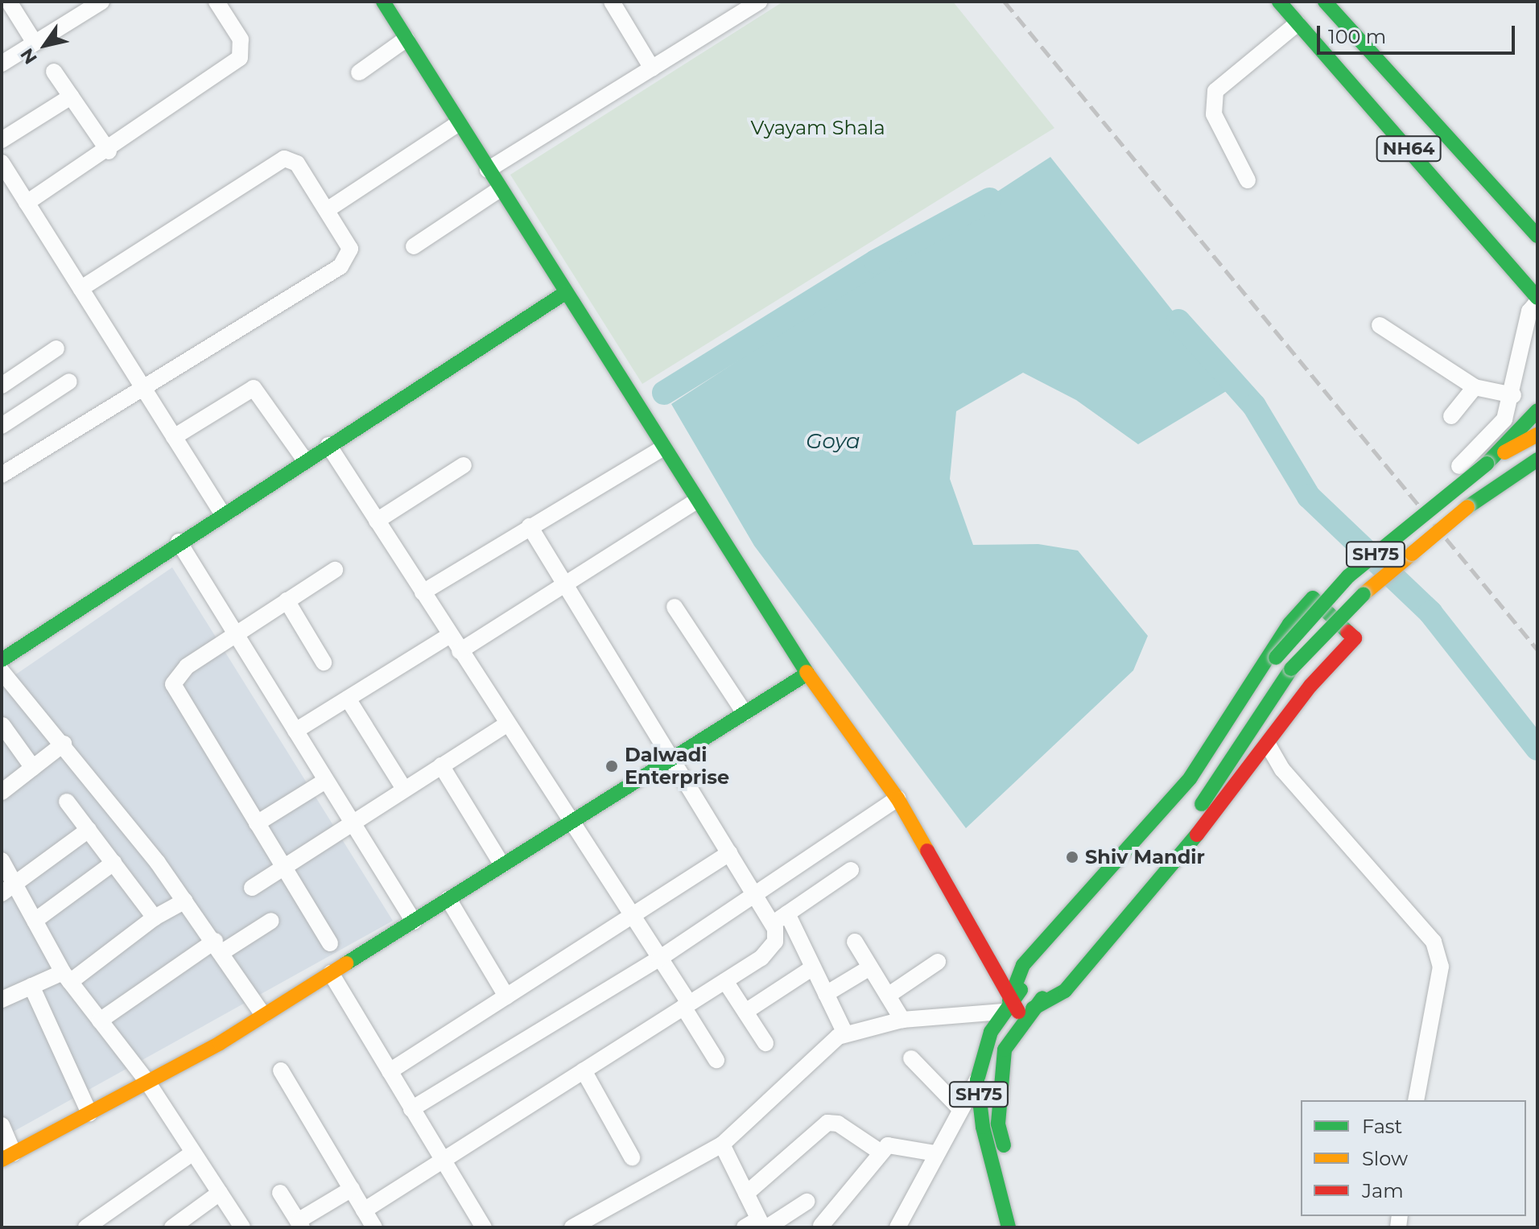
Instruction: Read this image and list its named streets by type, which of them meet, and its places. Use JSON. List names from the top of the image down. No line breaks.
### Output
{"streets":{"main road":["NH64","SH75"]},"water":["Goya"],"parks":["Vyayam Shala"],"places":["Dalwadi Enterprise","Shiv Mandir"],"legend":["Fast","Slow","Jam"],"scale_bar":"100 m","north":"bottom left"}
